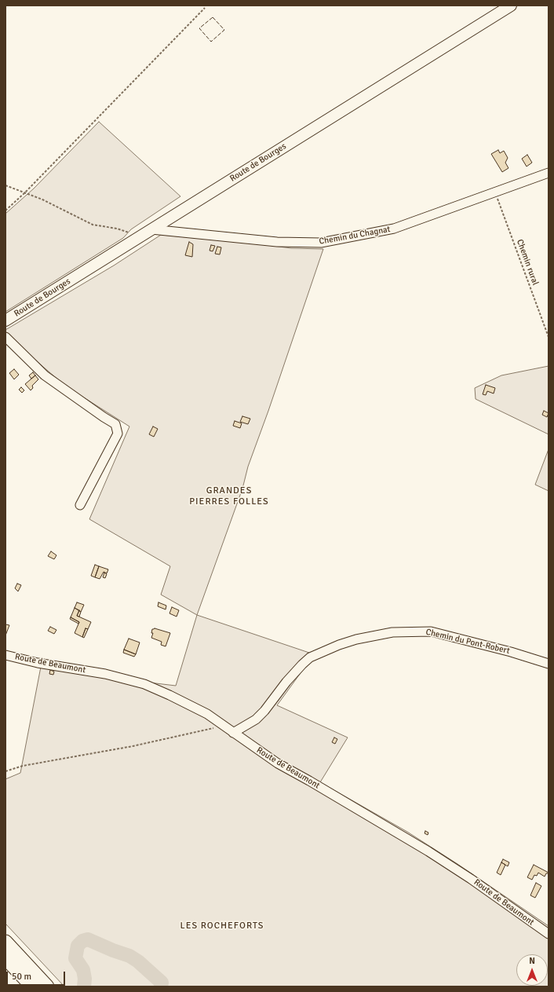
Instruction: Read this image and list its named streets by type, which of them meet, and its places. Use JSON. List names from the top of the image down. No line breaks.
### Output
{"streets":{"main road":["Route de Bourges"],"street":["Chemin du Chagnat","Chemin du Pont-Robert","Route de Beaumont"],"path":["Chemin rural"]},"crossings":[["Route de Bourges","Chemin du Chagnat"],["Chemin du Chagnat","Chemin rural"],["Chemin du Pont-Robert","Route de Beaumont"]],"districts":["GRANDES PIERRES FOLLES","LES ROCHEFORTS"],"scale_bar":"50 m","north":"top"}
